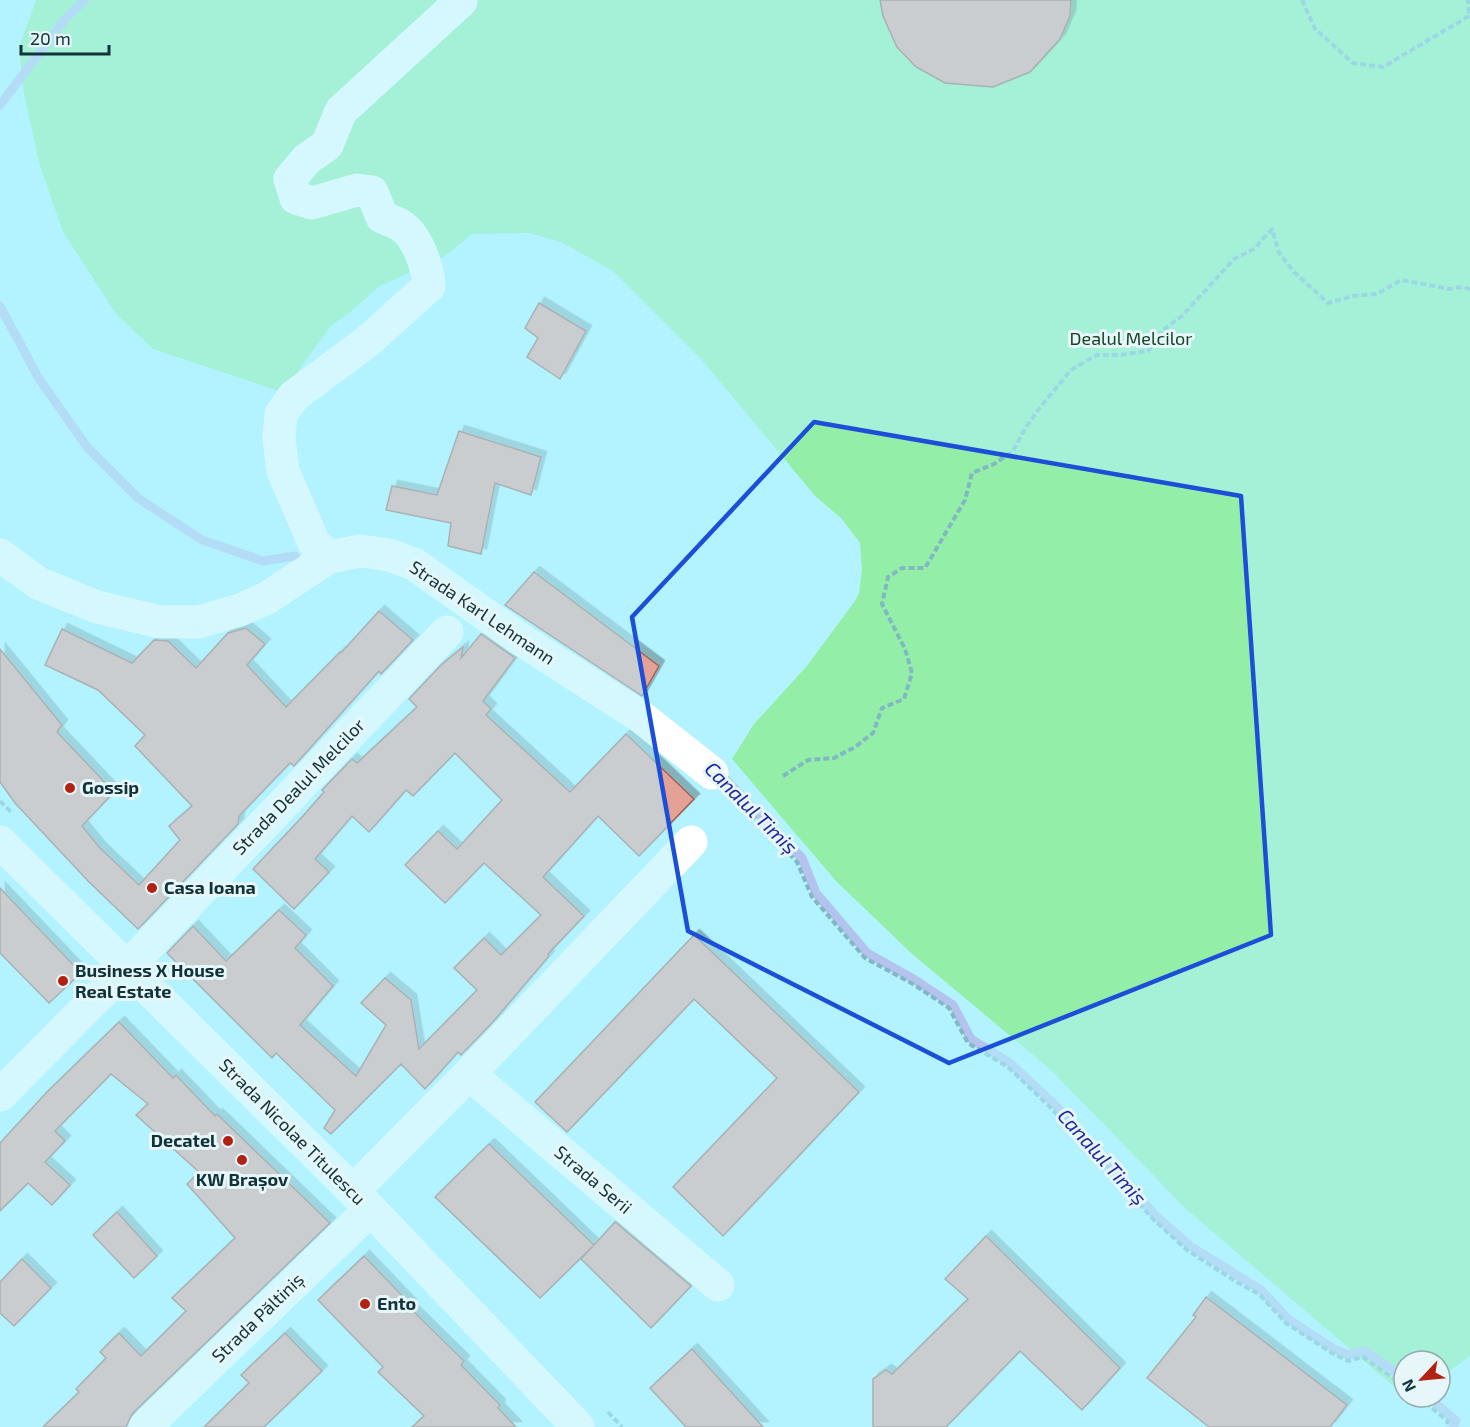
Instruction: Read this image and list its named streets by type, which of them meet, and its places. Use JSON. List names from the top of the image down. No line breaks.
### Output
{"streets":{"street":["Strada Karl Lehmann","Strada Dealul Melcilor","Strada Nicolae Titulescu","Strada Serii","Strada Păltiniș"]},"crossings":[["Strada Dealul Melcilor","Strada Nicolae Titulescu"],["Strada Nicolae Titulescu","Strada Păltiniș"]],"water":["Canalul Timiș"],"parks":["Dealul Melcilor"],"places":["Gossip","Casa Ioana","Business X House Real Estate","Decatel","KW Brașov","Ento"],"scale_bar":"20 m","north":"bottom left"}
